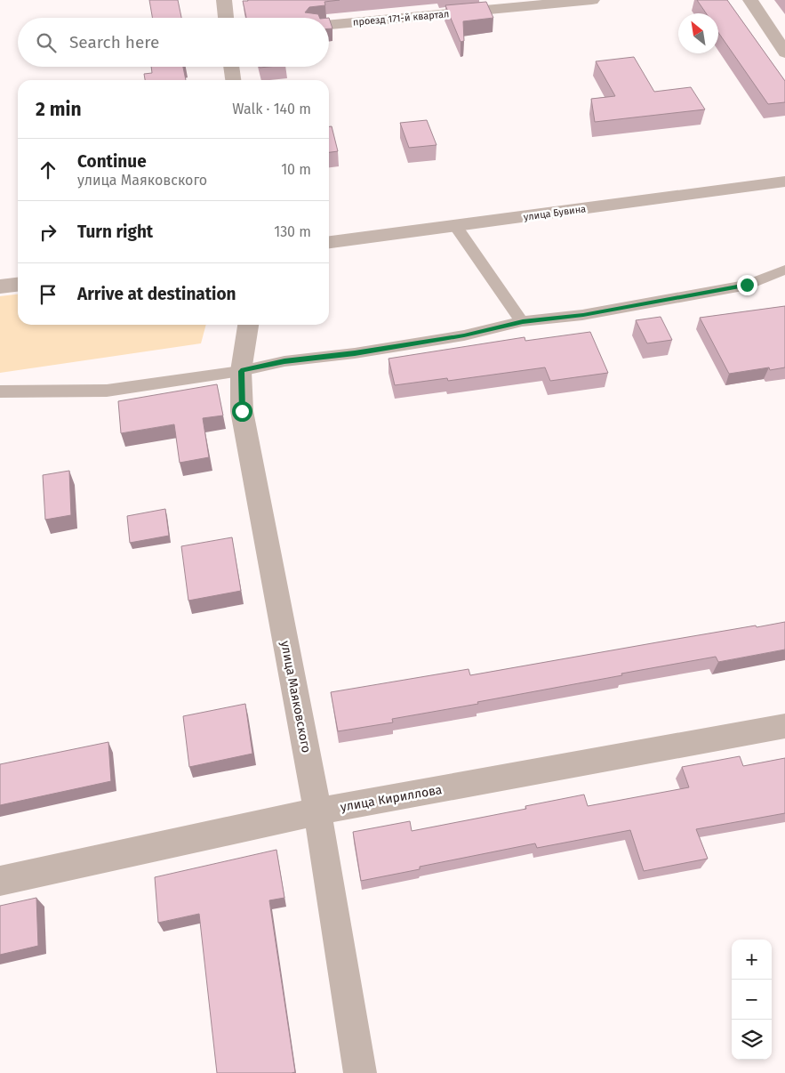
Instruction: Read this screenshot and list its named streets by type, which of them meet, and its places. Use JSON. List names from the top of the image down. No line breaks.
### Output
{"streets":{"street":["проезд 171-й квартал","улица Бувина","улица Маяковского","улица Кириллова"]},"crossings":[["улица Маяковского","улица Кириллова"]],"north":"top left","page":{"search":"Search here","heading":["2 min","Walk · 140 m"],"list":[["Continue","улица Маяковского","10 m"],["Turn right","130 m"],"Arrive at destination"],"map_buttons":["+","−"]}}
